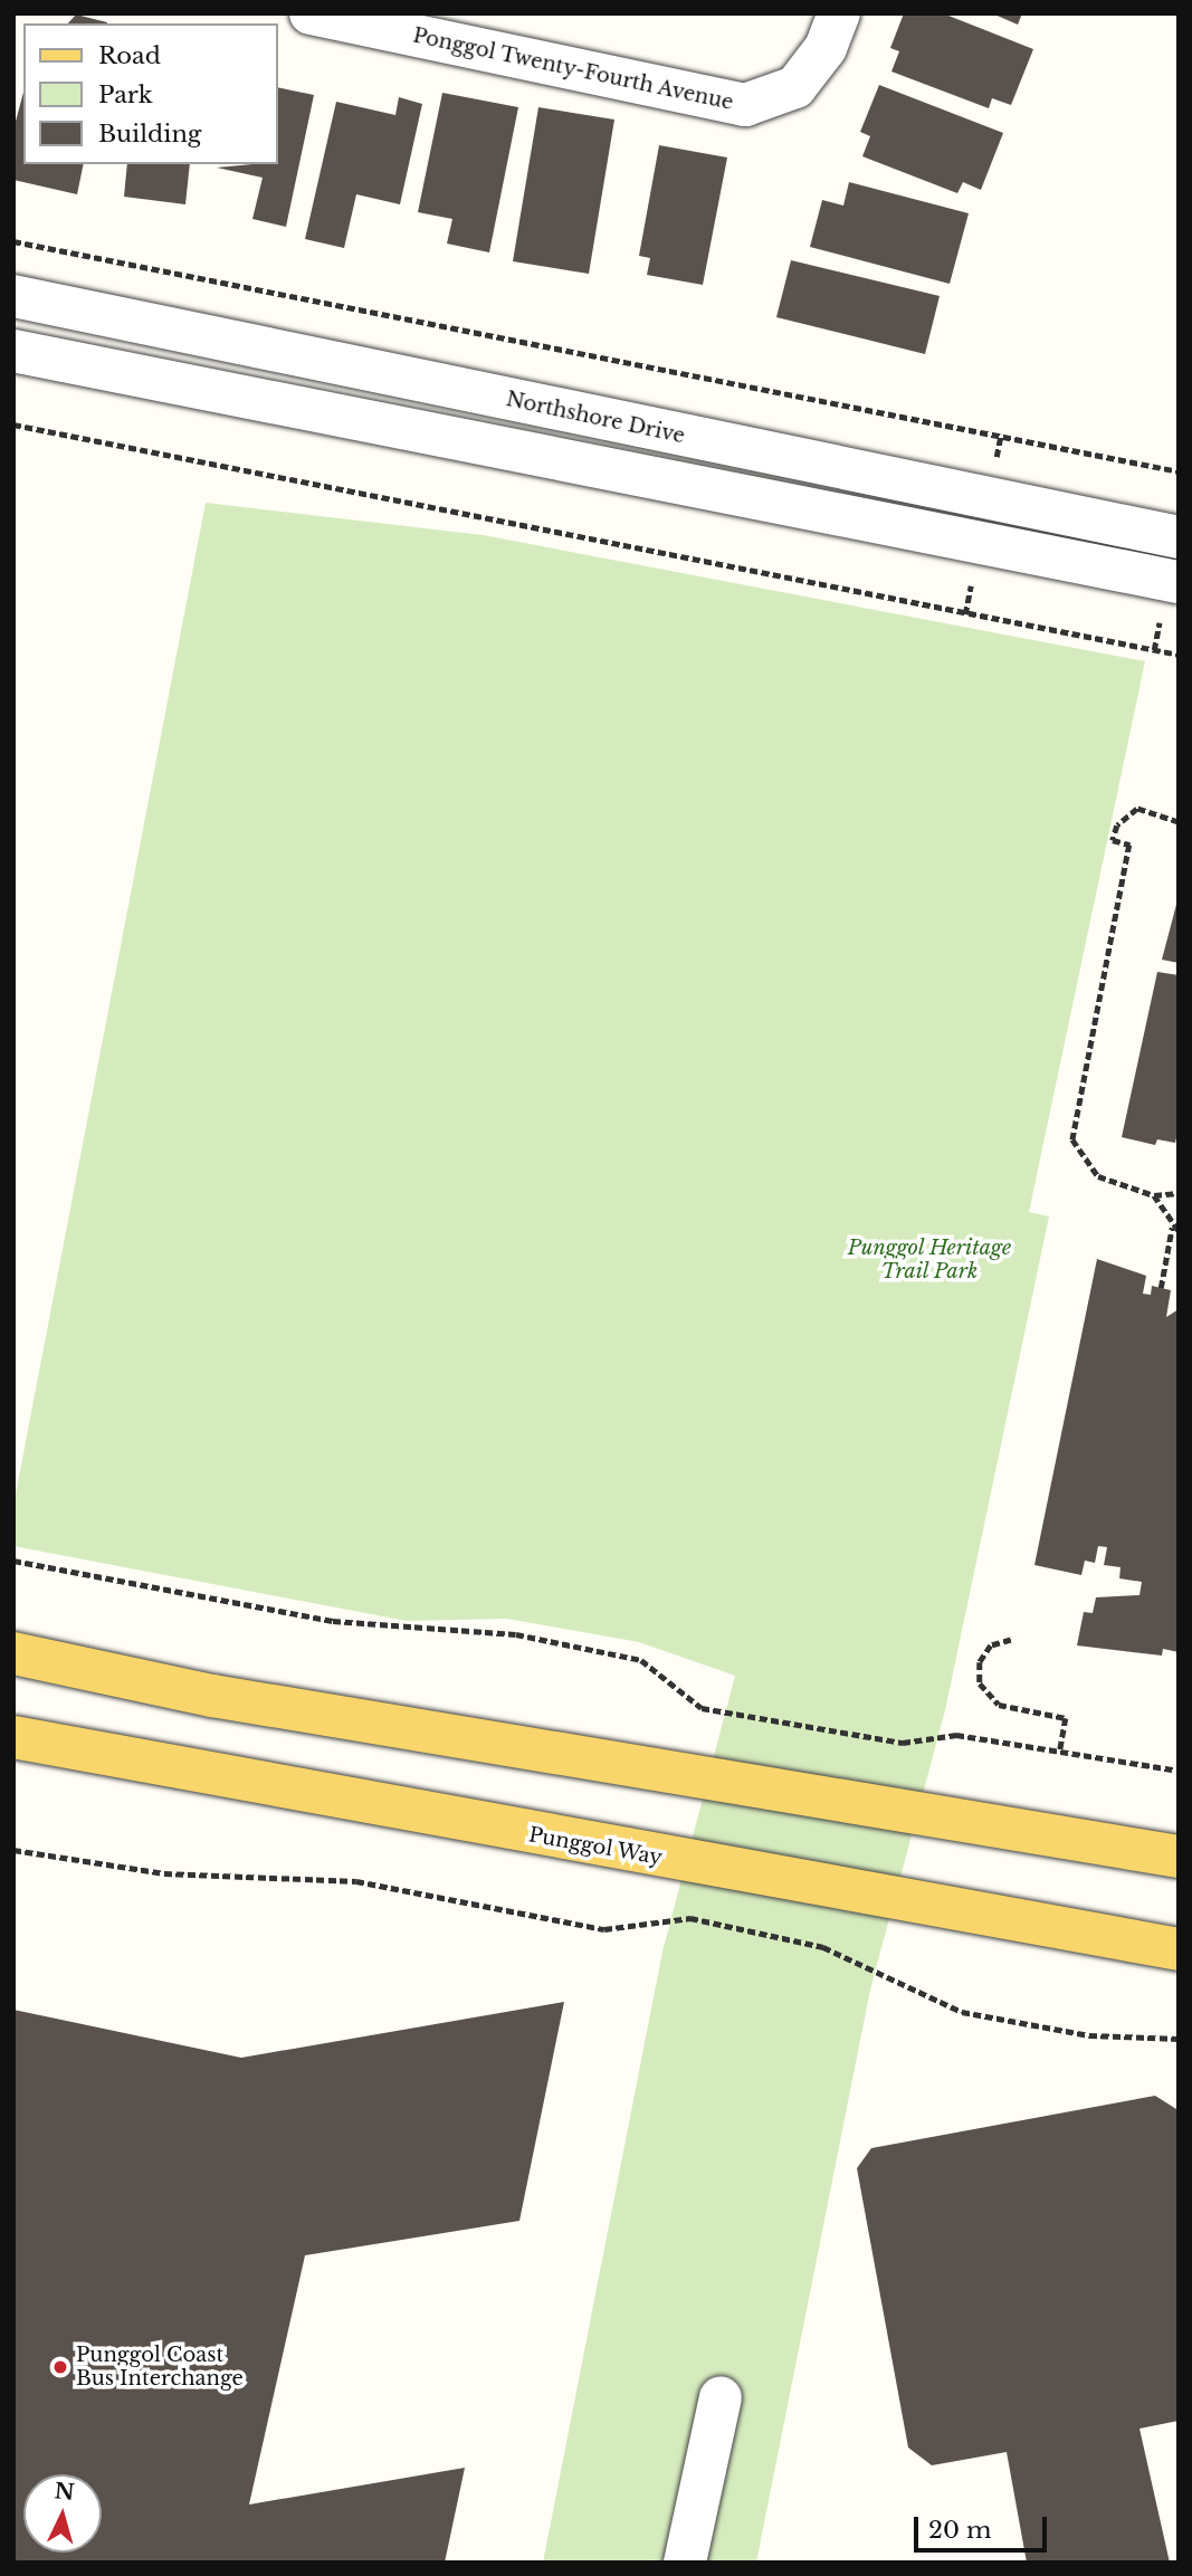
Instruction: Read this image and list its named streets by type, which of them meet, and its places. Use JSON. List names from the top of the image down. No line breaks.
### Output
{"streets":{"main road":["Punggol Way"],"street":["Ponggol Twenty-Fourth Avenue","Northshore Drive"]},"parks":["Punggol Heritage Trail Park"],"places":["Punggol Coast Bus Interchange"],"legend":["Road","Park","Building"],"scale_bar":"20 m","north":"top"}
